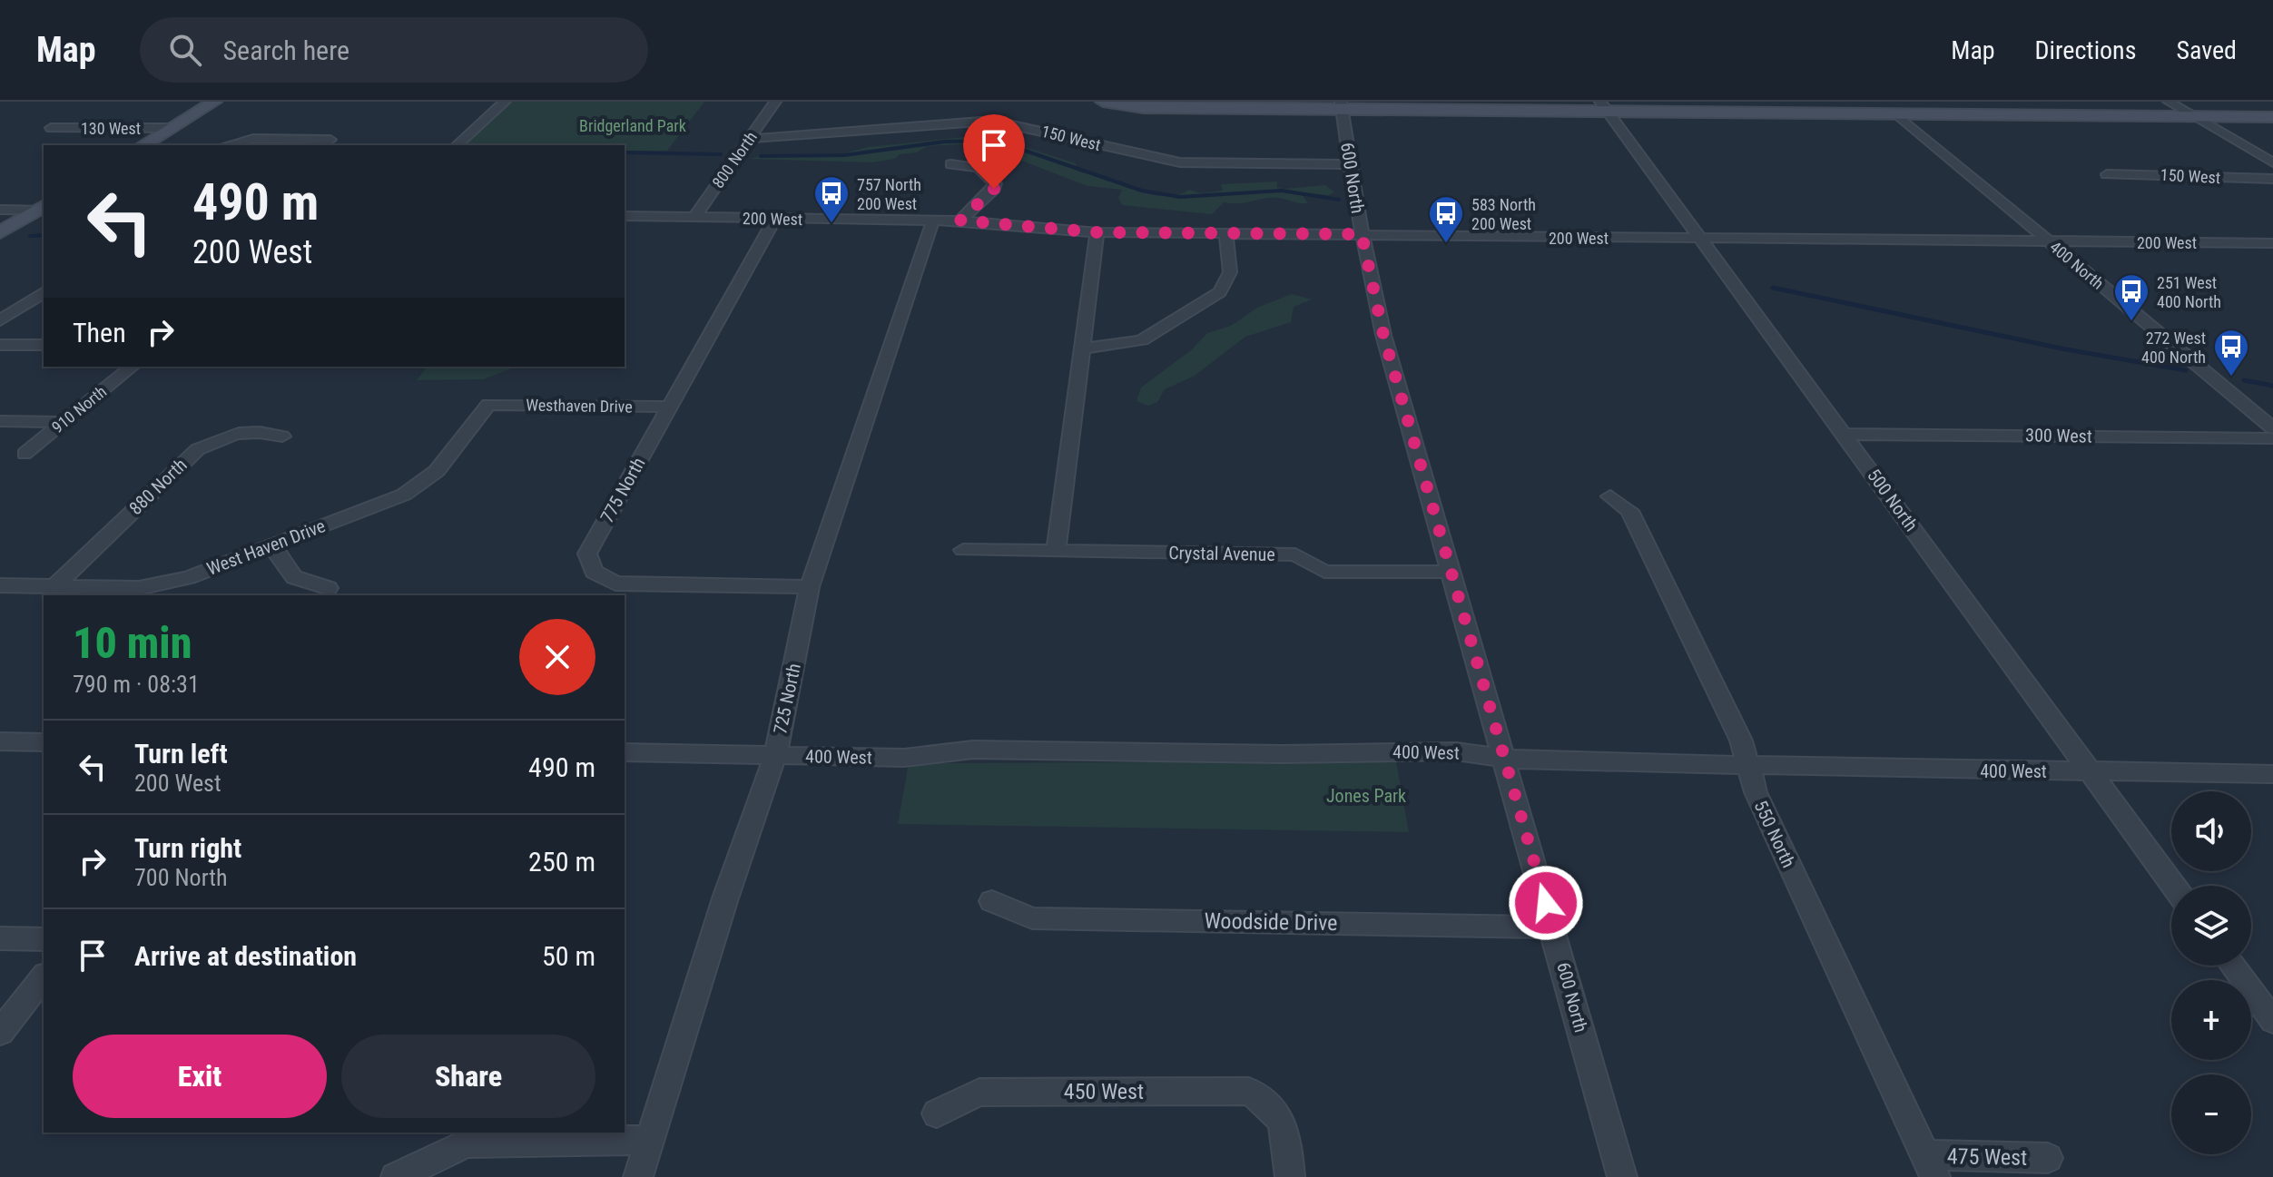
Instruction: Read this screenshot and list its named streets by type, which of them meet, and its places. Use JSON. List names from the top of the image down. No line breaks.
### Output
{"streets":{"street":["130 West","150 West","800 North","600 North","200 West","400 North","Westhaven Drive","910 North","300 West","880 North","775 North","500 North","West Haven Drive","Crystal Avenue","725 North","400 West","550 North","Woodside Drive","450 West","475 West"]},"crossings":[["150 West","800 North"],["150 West","600 North"],["800 North","200 West"],["600 North","200 West"],["600 North","Crystal Avenue"],["600 North","400 West"],["600 North","Woodside Drive"],["200 West","400 North"],["200 West","775 North"],["200 West","500 North"],["200 West","725 North"],["Westhaven Drive","775 North"],["Westhaven Drive","West Haven Drive"],["300 West","500 North"],["880 North","West Haven Drive"],["775 North","725 North"],["500 North","400 West"],["725 North","400 West"],["400 West","550 North"],["550 North","475 West"]],"parks":["Bridgerland Park","Jones Park"],"places":{"bus stop":["757 North 200 West","583 North 200 West","251 West 400 North","272 West 400 North"]},"page":{"header":"Map","search":"Search here","nav":["Map","Directions","Saved"],"turn":["490 m","200 West"],"then":"Then","heading":["10 min","790 m · 08:31"],"list":[{"name":"Turn left","note":"200 West","value":"490 m"},{"name":"Turn right","note":"700 North","value":"250 m"},{"name":"Arrive at destination","value":"50 m"}],"map_buttons":["+","−"],"buttons":["Exit","Share"]}}
